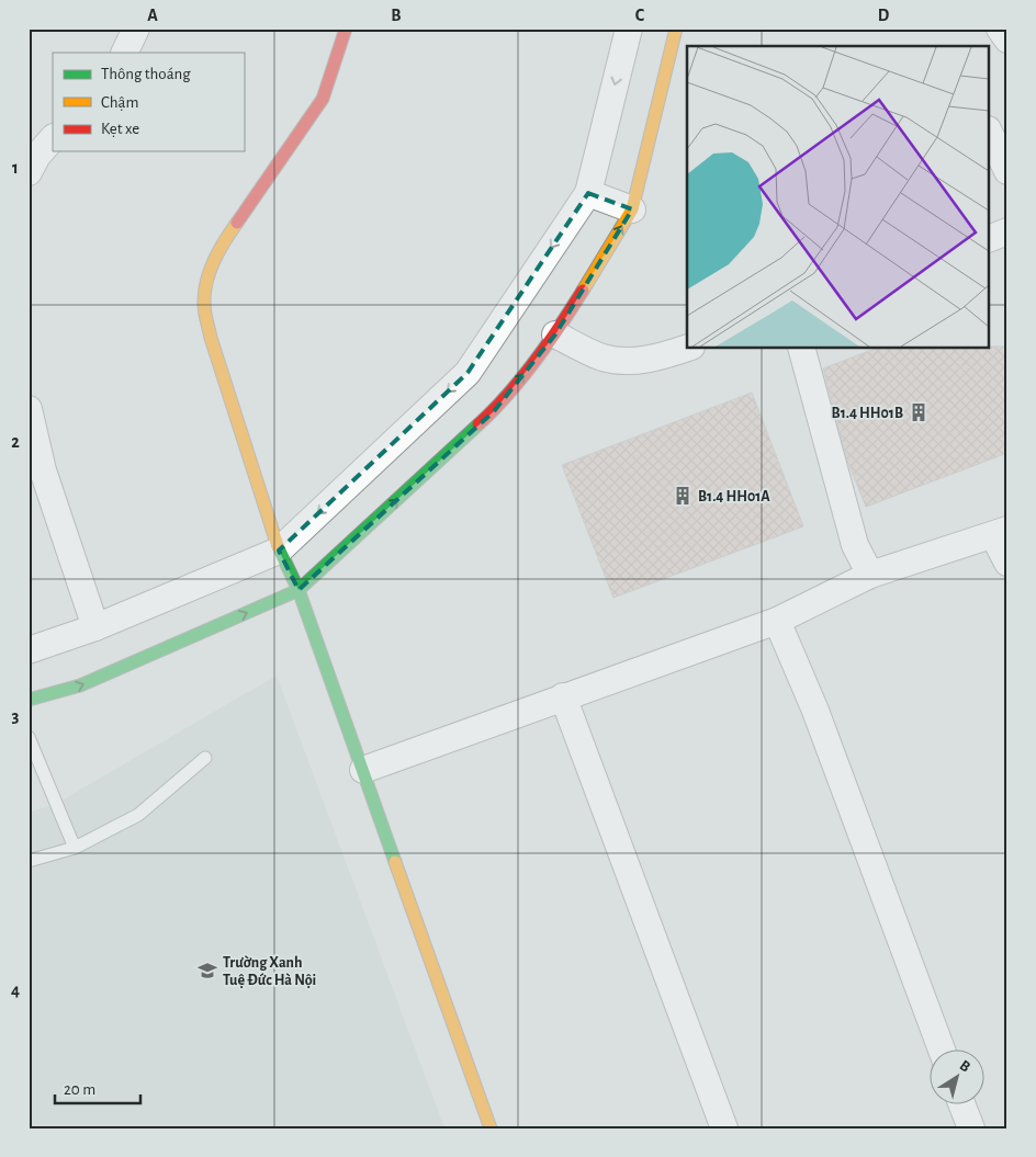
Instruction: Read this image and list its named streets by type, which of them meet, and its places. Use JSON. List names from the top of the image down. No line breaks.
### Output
{"places":{"building":["B1.4 HH01B","B1.4 HH01A"],"school or university":["Trường Xanh Tuệ Đức Hà Nội"]},"legend":["Thông thoáng","Chậm","Kẹt xe"],"scale_bar":"20 m","north":"top right","grid":{"columns":["A","B","C","D"],"rows":["1","2","3","4"]}}
